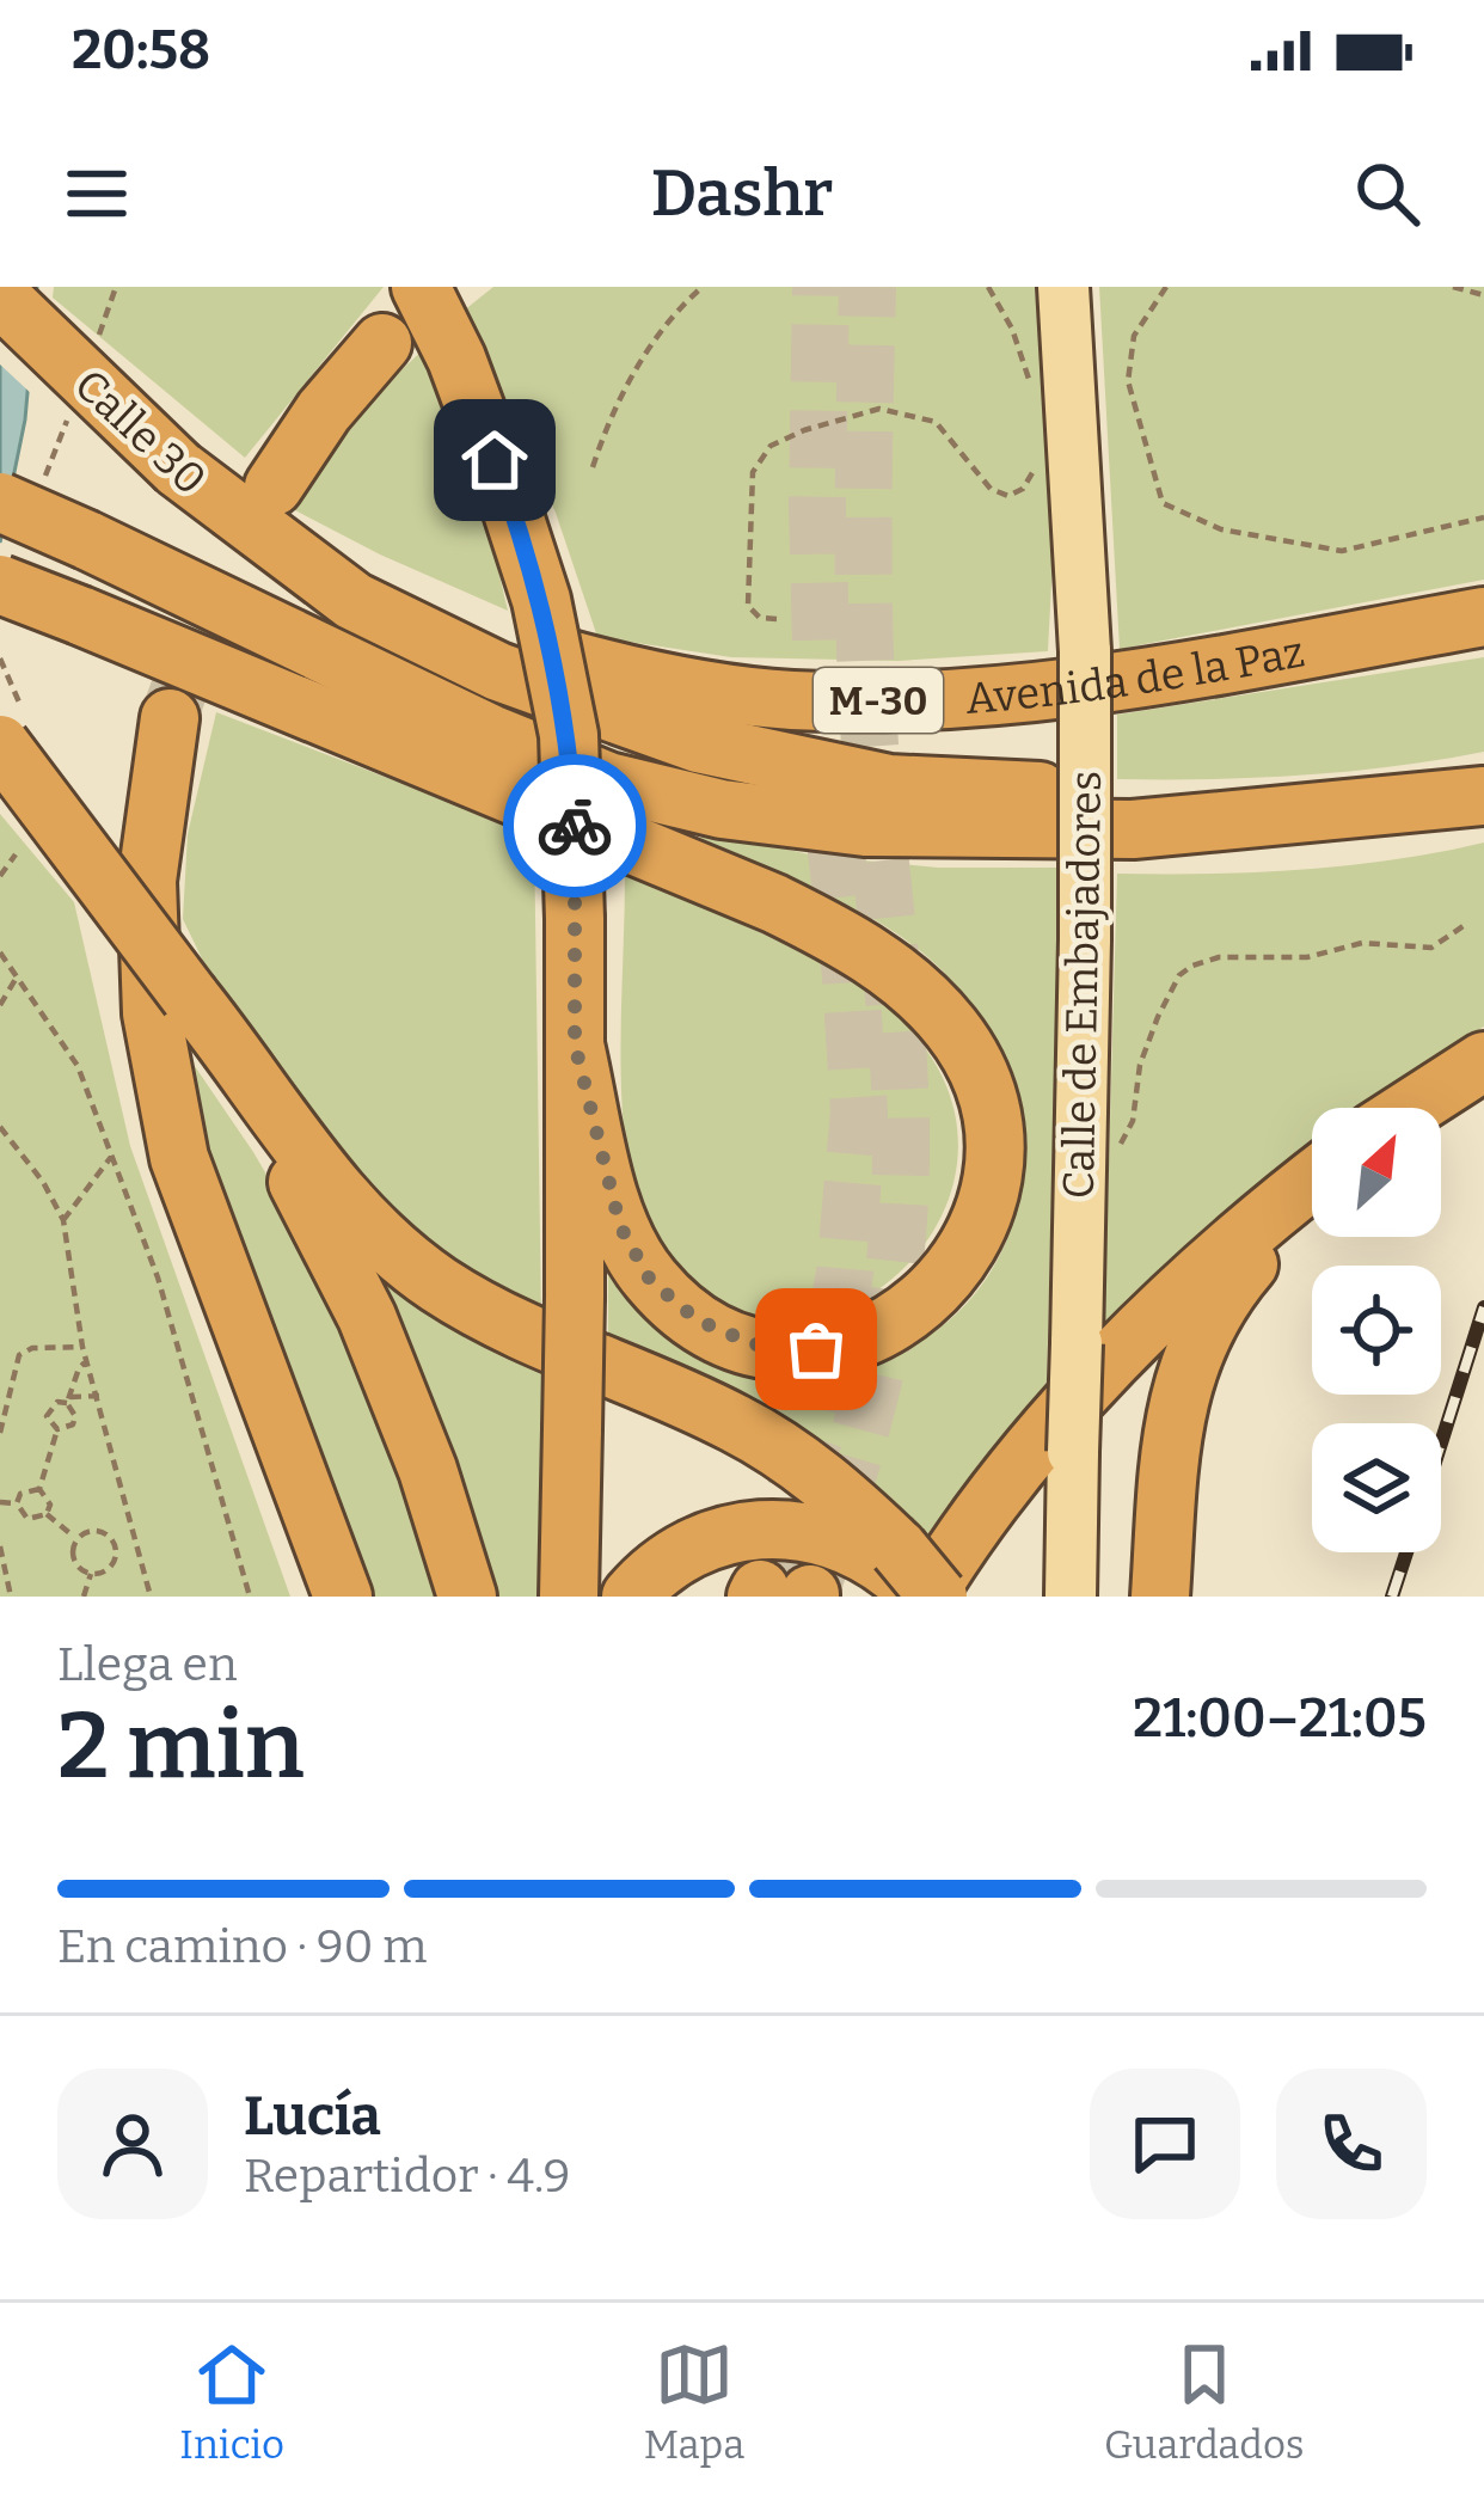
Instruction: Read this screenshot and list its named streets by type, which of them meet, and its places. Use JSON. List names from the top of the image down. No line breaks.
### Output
{"streets":{"highway":["Calle 30","Avenida de la Paz","M-30"],"main road":["Calle de Embajadores"]},"crossings":[["Calle 30","Avenida de la Paz"]],"north":"top right","page":{"status":"20:58","header":"Dashr","heading":["2 min","Llega en","21:00–21:05"],"panel":["Lucía","Repartidor · 4.9"],"bar":"En camino · 90 m","tabs":["Inicio","Mapa","Guardados"]}}
